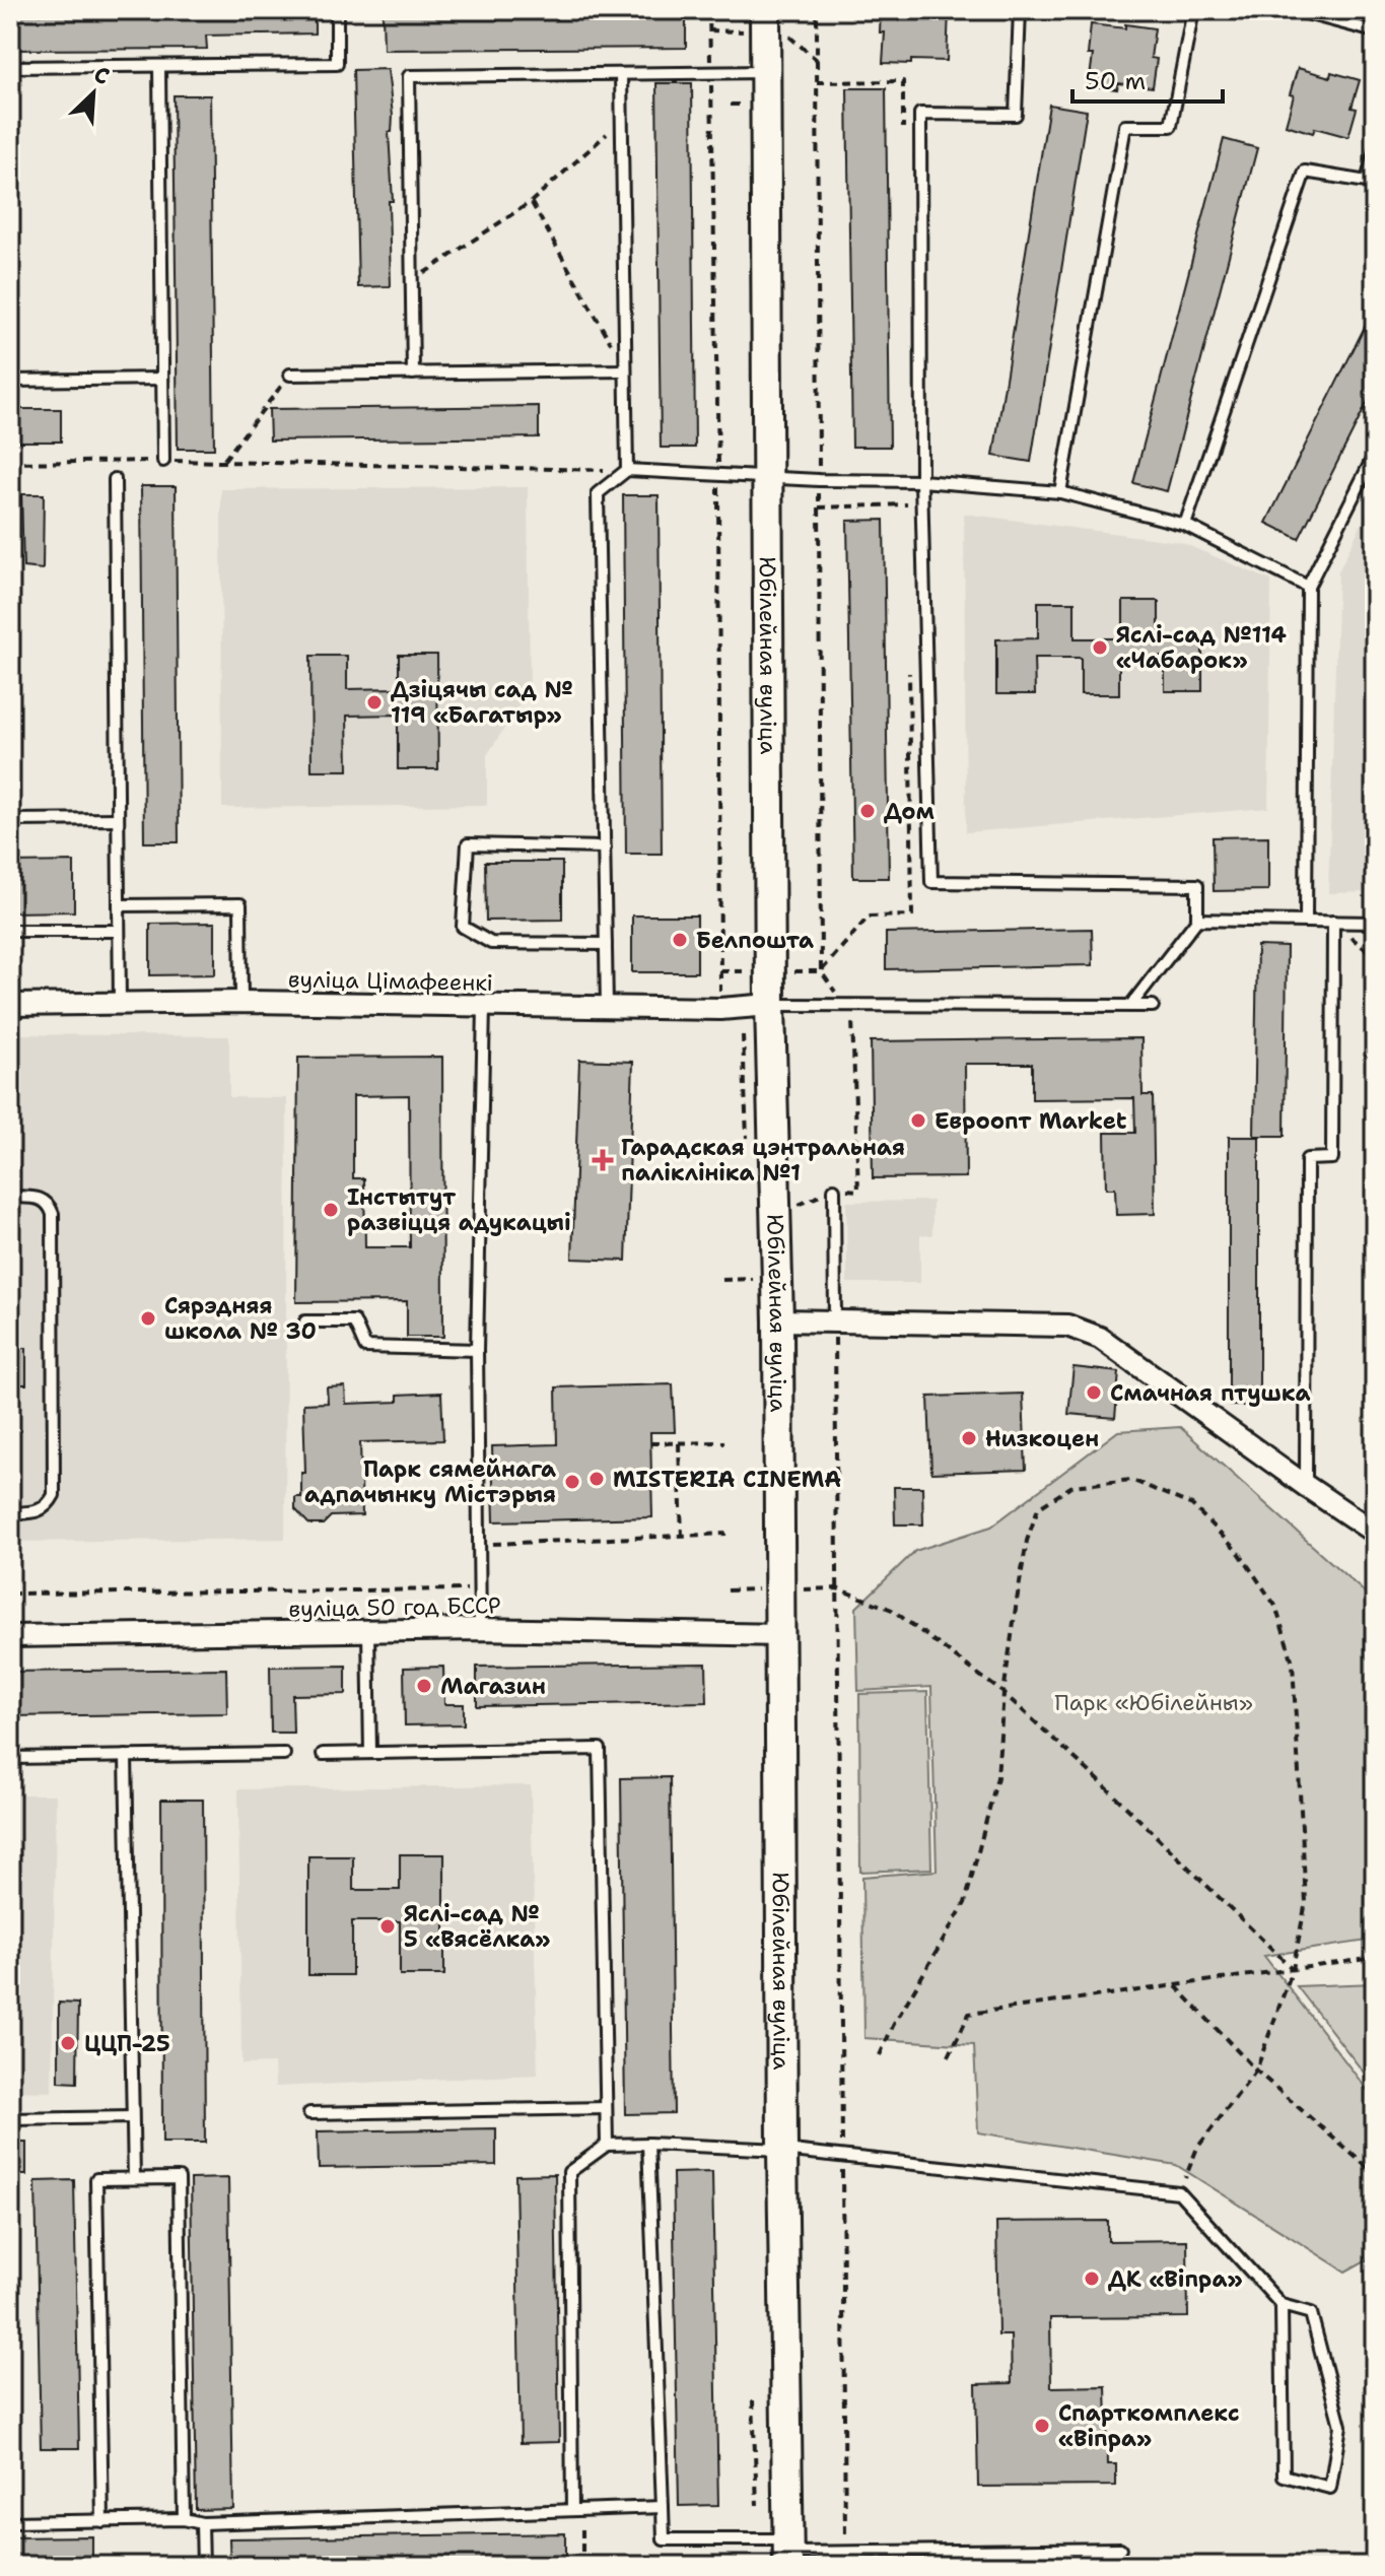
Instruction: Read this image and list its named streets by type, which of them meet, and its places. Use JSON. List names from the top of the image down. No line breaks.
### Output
{"streets":{"main road":["Юбілейная вуліца"],"street":["вуліца Цімафеенкі","вуліца 50 год БССР"]},"crossings":[["Юбілейная вуліца","вуліца Цімафеенкі"],["Юбілейная вуліца","вуліца 50 год БССР"]],"parks":["Парк «Юбілейны»"],"places":{"other":["Яслі-сад №114 «Чабарок»","Дзіцячы сад № 119 «Багатыр»","Дом","Белпошта","Евроопт Market","Інстытут развіцця адукацыі","Сярэдняя школа № 30","Смачная птушка","Низкоцен","MISTERIA CINEMA","Парк сямейнага адпачынку Містэрыя","Магазин","Яслі-сад № 5 «Вясёлка»","ЦЦП-25","ДК «Віпра»","Спарткомплекс «Віпра»"],"health":["Гарадская цэнтральная паліклініка №1"]},"scale_bar":"50 m","north":"top right"}
